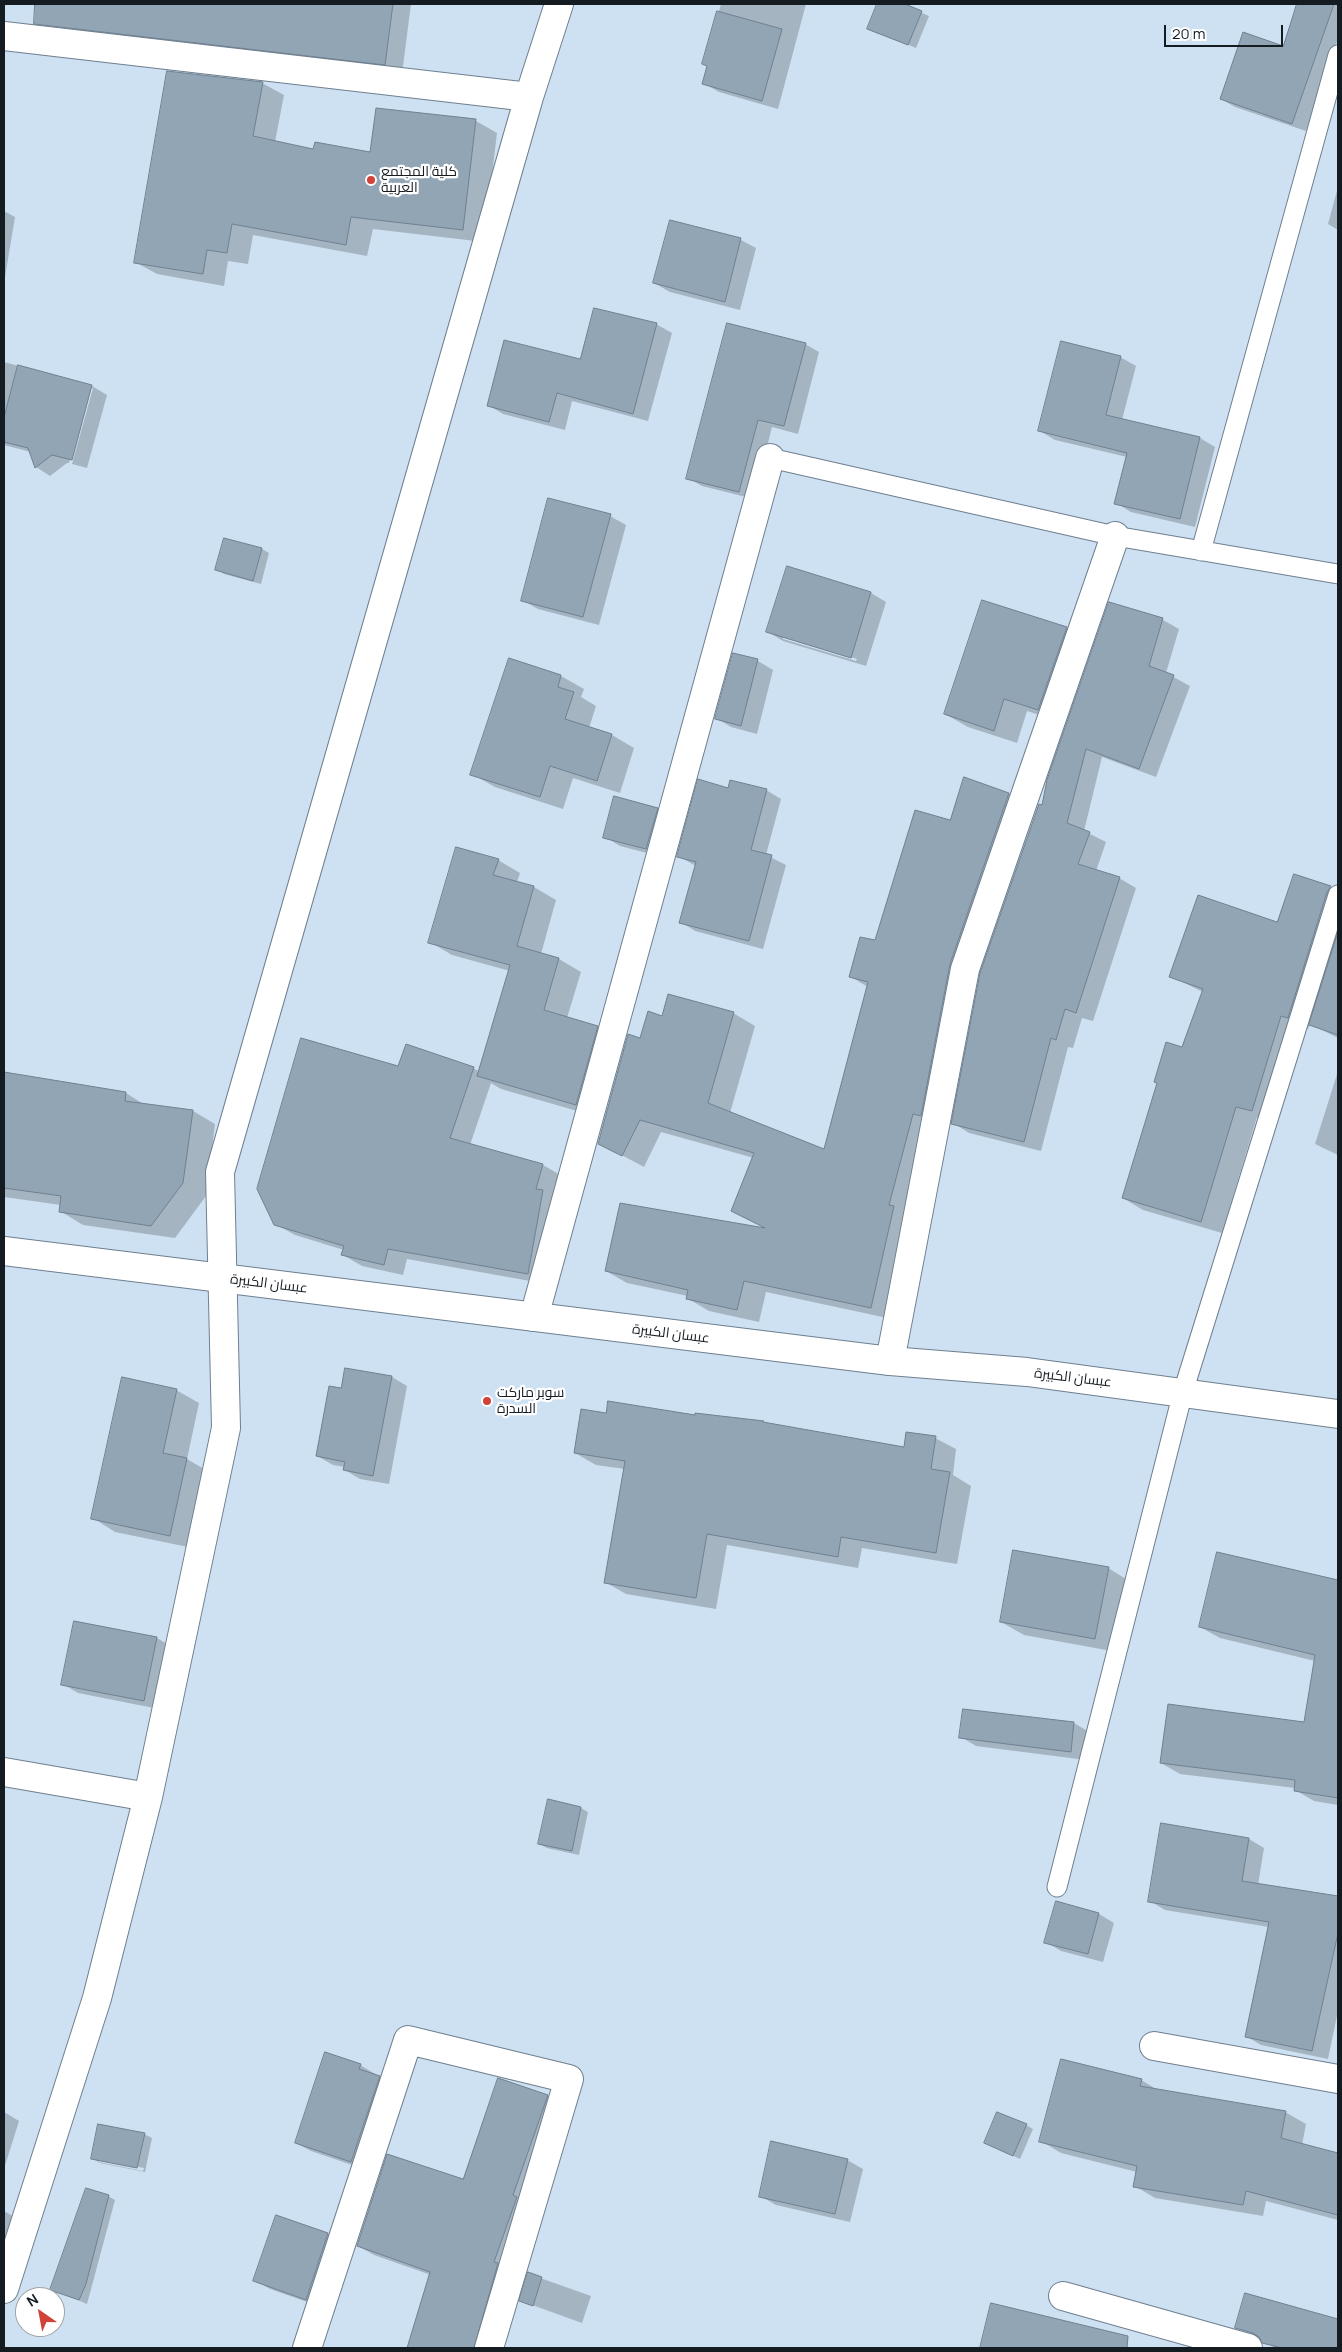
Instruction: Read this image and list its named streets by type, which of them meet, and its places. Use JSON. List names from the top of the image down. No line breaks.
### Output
{"streets":{"street":["عبسان الكبيرة"]},"places":["كلية المجتمع العربية","سوبر ماركت السدرة"],"scale_bar":"20 m","north":"top left"}
